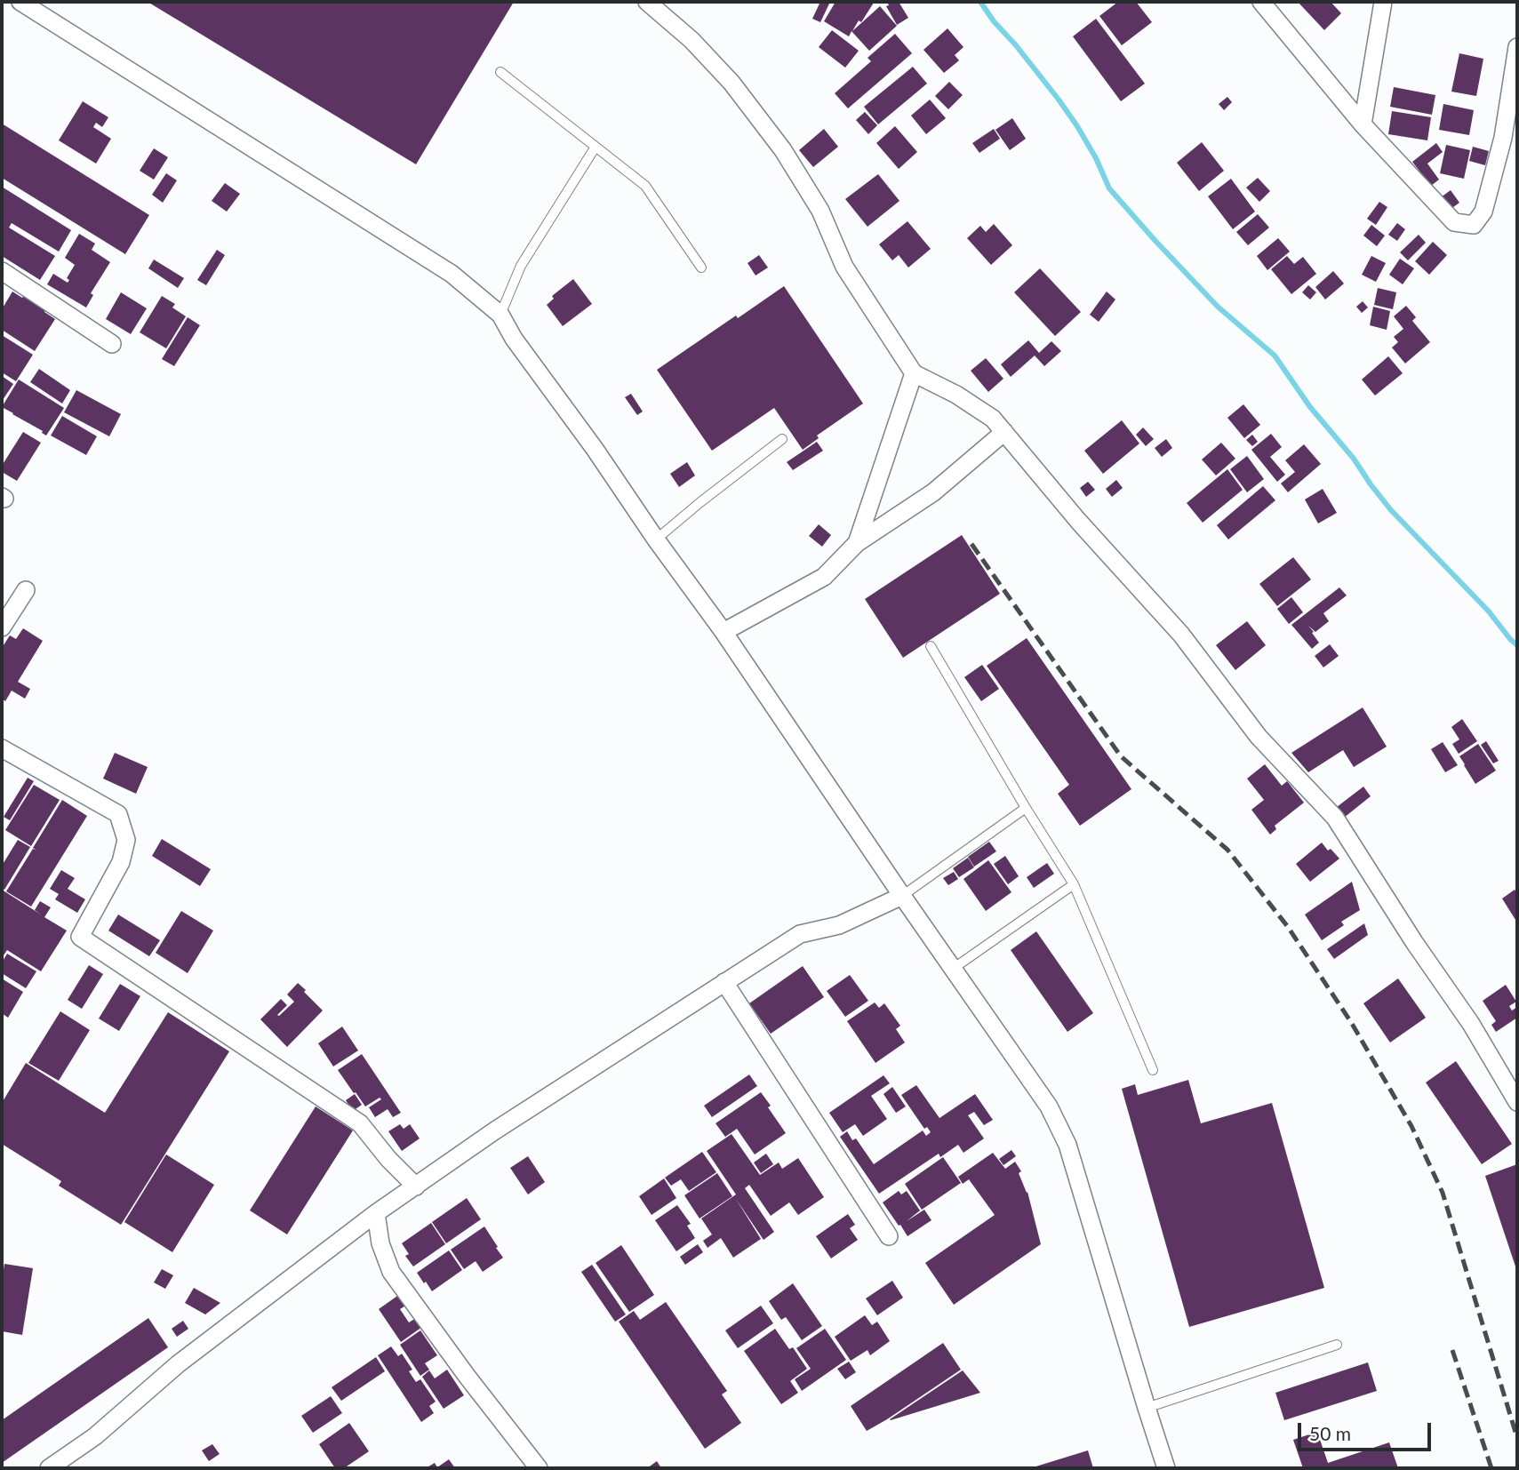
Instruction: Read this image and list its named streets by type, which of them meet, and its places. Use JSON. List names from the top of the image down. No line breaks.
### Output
{"scale_bar":"50 m"}
